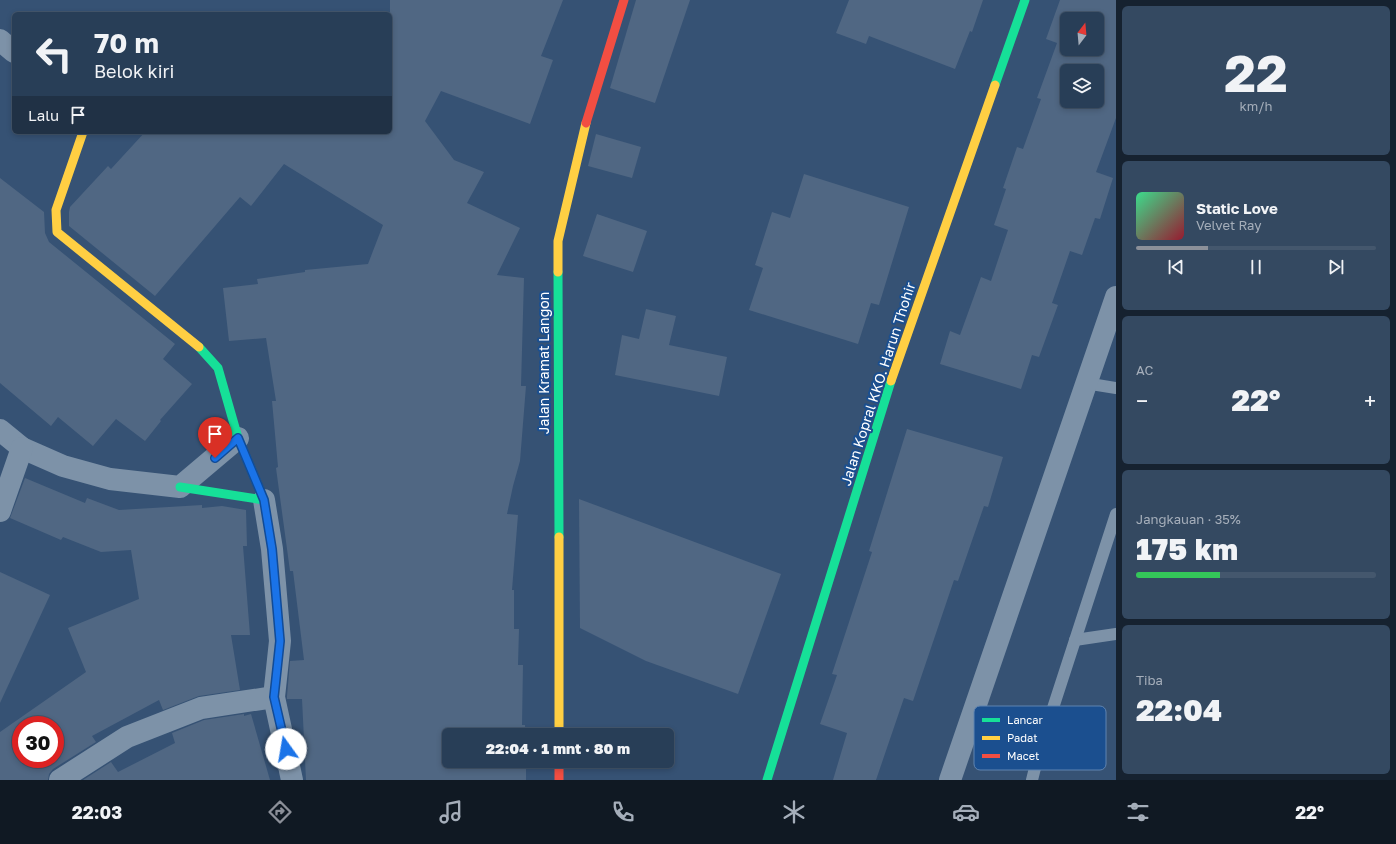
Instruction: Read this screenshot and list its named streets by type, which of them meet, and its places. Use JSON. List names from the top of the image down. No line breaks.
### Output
{"streets":{"street":["Jalan Kramat Langon","Jalan Kopral KKO. Harun Thohir"]},"legend":["Lancar","Padat","Macet"],"north":"top","page":{"tile":[["22","km/h"],"AC",["Jangkauan · 35%","175 km"],["Tiba","22:04"]],"turn":["70 m","Belok kiri"],"then":"Lalu","song":["Static Love","Velvet Ray"],"heat":["−","22°","+"],"limit":"30","trip":"22:04 · 1 mnt · 80 m","tabs":["22:03","22°"]}}
